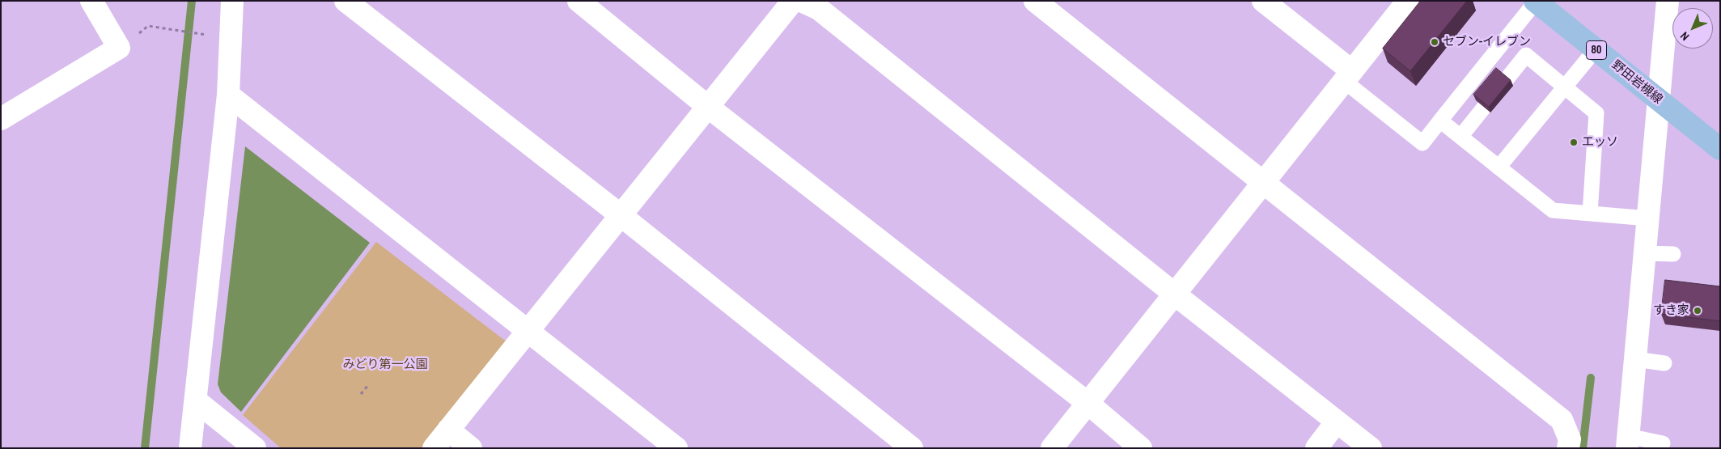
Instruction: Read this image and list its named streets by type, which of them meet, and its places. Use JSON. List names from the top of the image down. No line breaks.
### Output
{"streets":{"main road":["80","野田岩槻線"]},"parks":["みどり第一公園"],"places":["セブン-イレブン","エッソ","すき家"],"north":"bottom left"}
